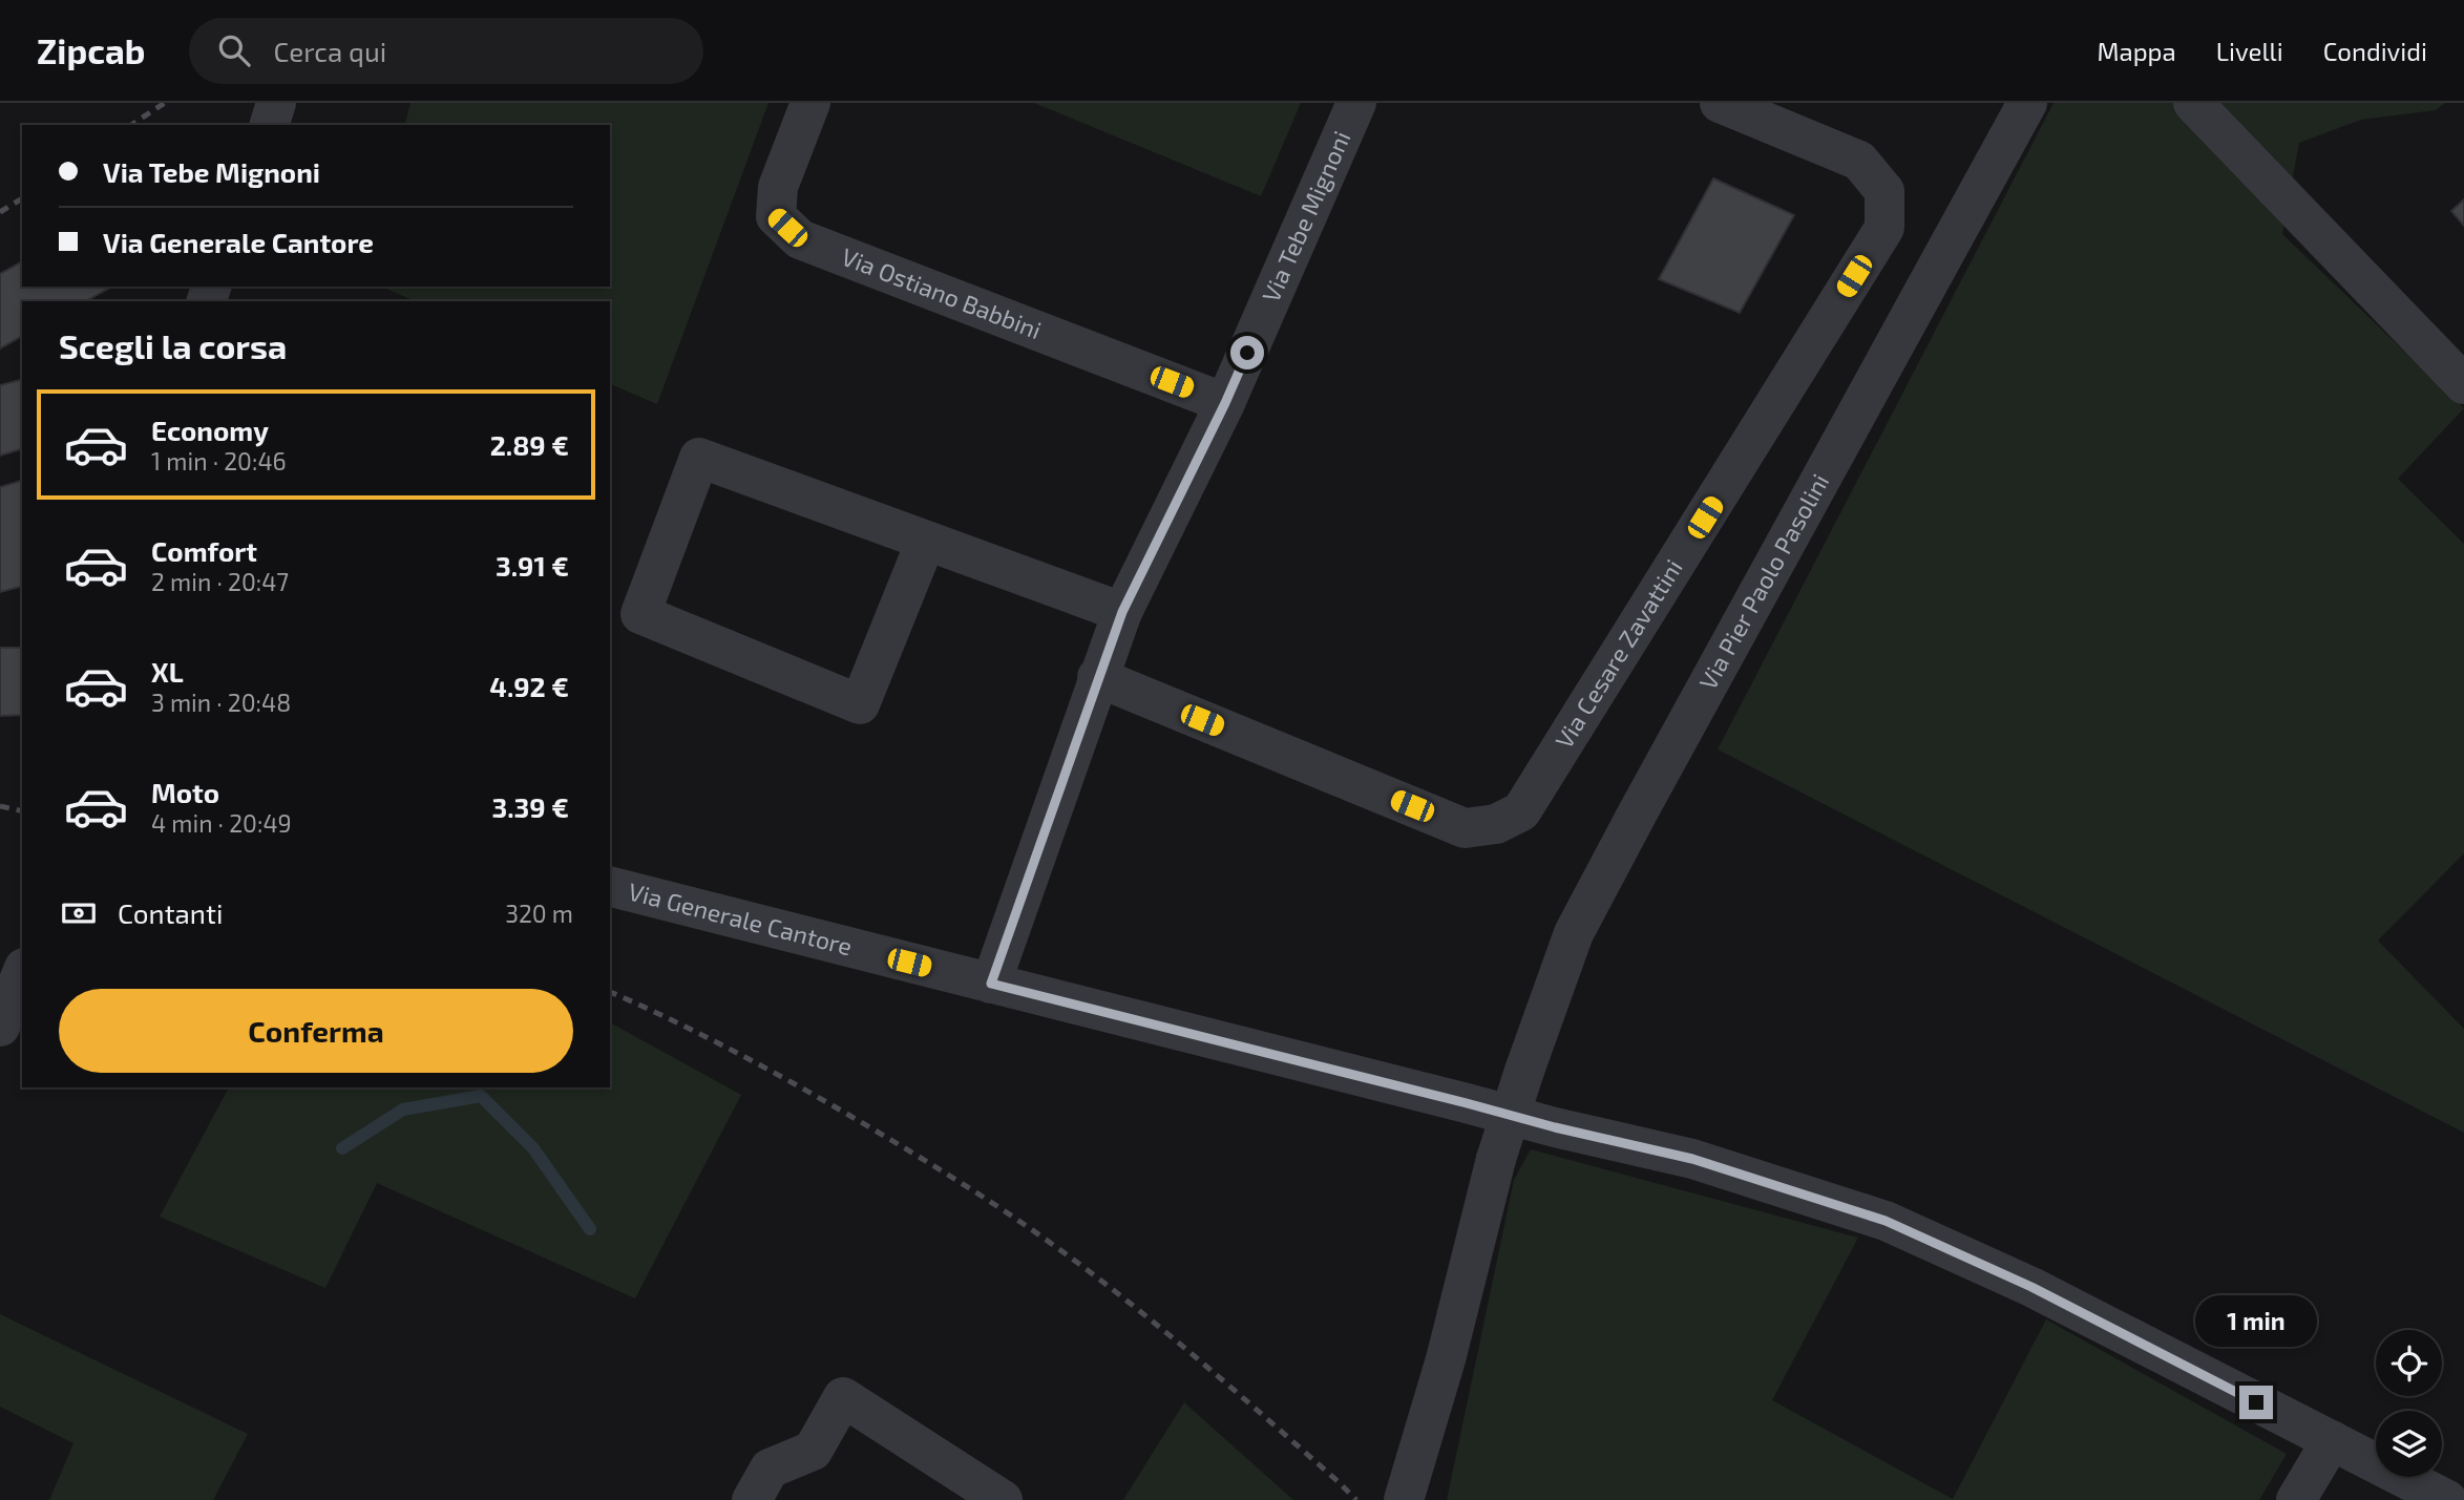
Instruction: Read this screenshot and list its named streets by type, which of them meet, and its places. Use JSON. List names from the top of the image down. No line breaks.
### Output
{"streets":{"street":["Via Tebe Mignoni","Via Ostiano Babbini","Via Pier Paolo Pasolini","Via Cesare Zavattini","Via Generale Cantore"]},"crossings":[["Via Tebe Mignoni","Via Ostiano Babbini"],["Via Tebe Mignoni","Via Cesare Zavattini"],["Via Tebe Mignoni","Via Generale Cantore"]],"page":{"header":"Zipcab","search":"Cerca qui","nav":["Mappa","Livelli","Condividi"],"banner":["Via Tebe Mignoni","Via Generale Cantore"],"heading":"Scegli la corsa","list":[{"name":"Economy","note":"1 min · 20:46","value":"2.89 €"},{"name":"Comfort","note":"2 min · 20:47","value":"3.91 €"},{"name":"XL","note":"3 min · 20:48","value":"4.92 €"},{"name":"Moto","note":"4 min · 20:49","value":"3.39 €"}],"pay":["Contanti","320 m"],"buttons":"Conferma","bubble":"1 min"}}
